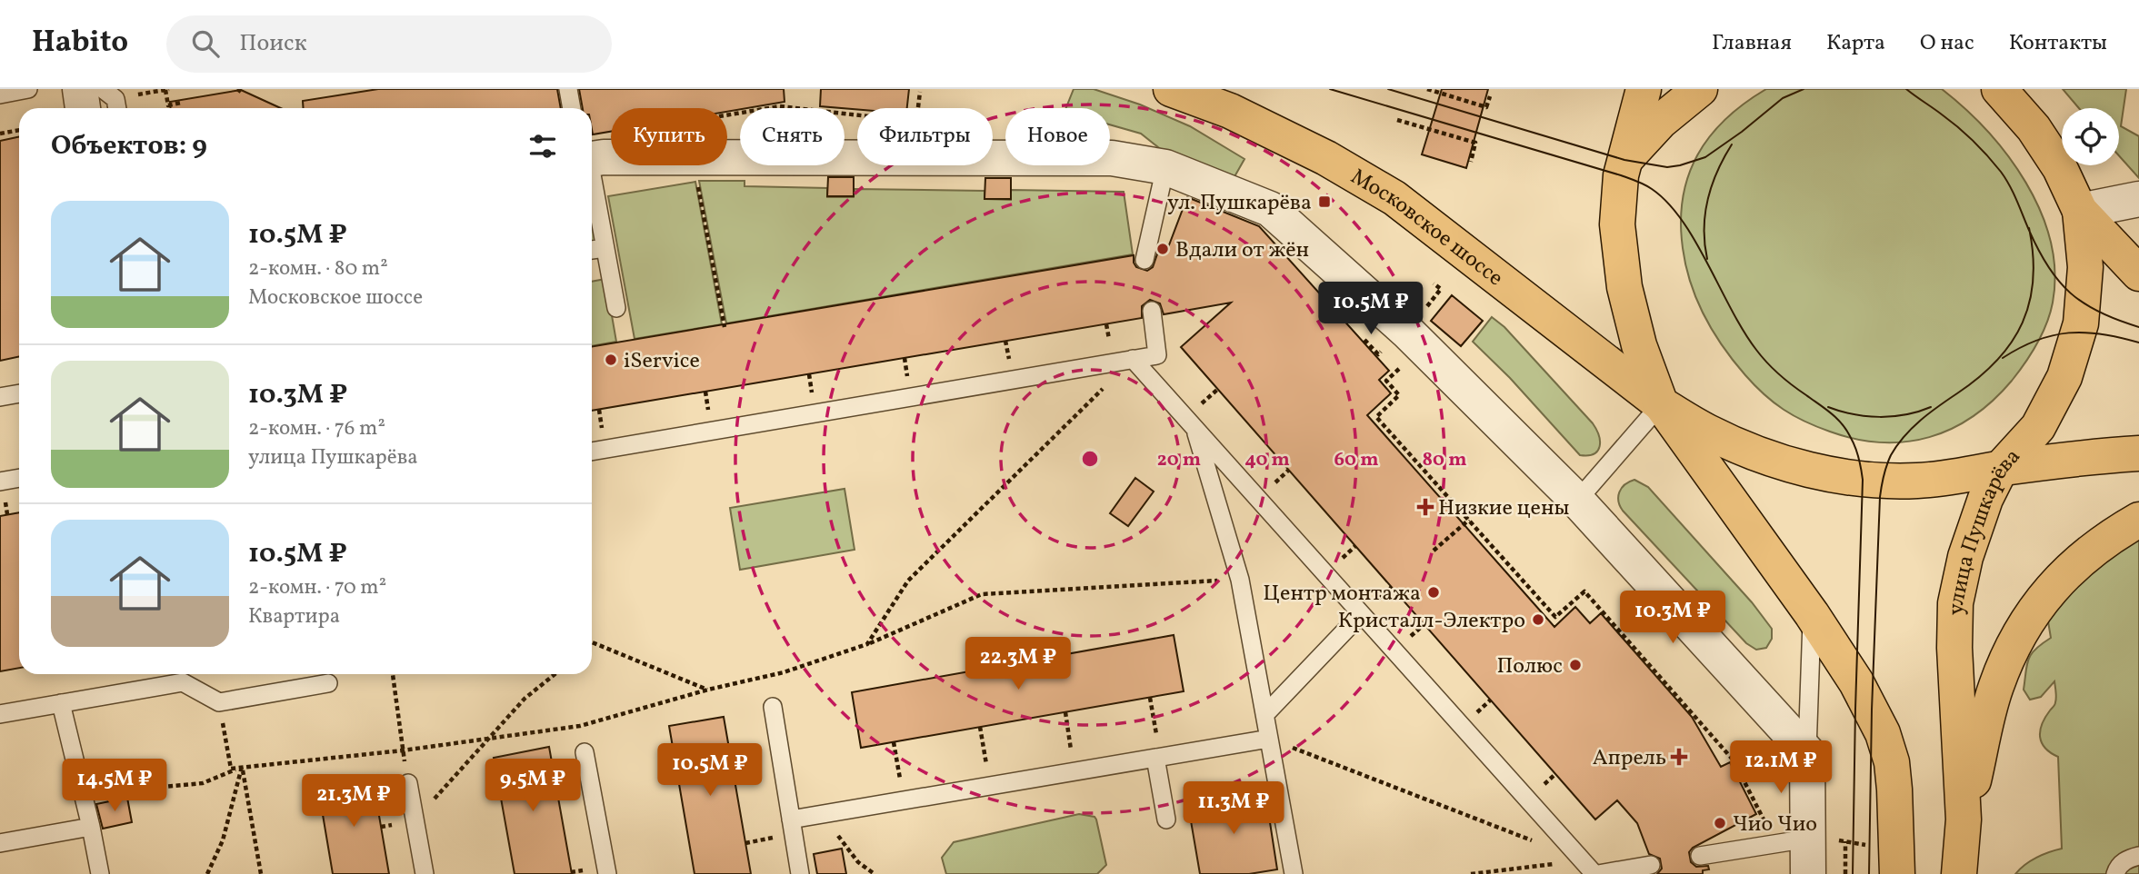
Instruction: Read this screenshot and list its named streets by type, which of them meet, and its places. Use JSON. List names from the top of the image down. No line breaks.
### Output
{"streets":{"main road":["Московское шоссе","улица Пушкарёва"]},"places":{"transit":["ул. Пушкарёва"],"other":["Вдали от жён","iService","Центр монтажа","Кристалл-Электро","Полюс","Чио Чио"],"health":["Низкие цены","Апрель"]},"page":{"header":"Habito","search":"Поиск","nav":["Главная","Карта","О нас","Контакты"],"chip":["Купить","Снять","Фильтры","Новое"],"heading":"Объектов: 9","list":[{"name":"10.5M ₽","note":"2-комн. · 80 m² · Московское шоссе"},{"name":"10.3M ₽","note":"2-комн. · 76 m² · улица Пушкарёва"},{"name":"10.5M ₽","note":"2-комн. · 70 m² · Квартира"}],"price":["10.5M ₽","10.3M ₽","22.3M ₽","12.1M ₽","10.5M ₽","14.5M ₽","9.5M ₽","21.3M ₽","11.3M ₽"]},"rings":["20 m","40 m","60 m","80 m"]}
